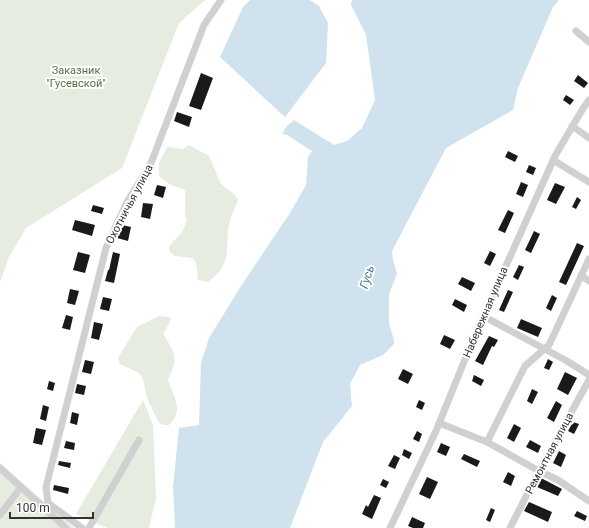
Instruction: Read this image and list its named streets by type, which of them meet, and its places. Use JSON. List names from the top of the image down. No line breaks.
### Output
{"streets":{"street":["Охотничья улица","Набережная улица","Ремонтная улица"]},"water":["Гусь"],"parks":["Заказник \"Гусевской\""],"scale_bar":"100 m"}
